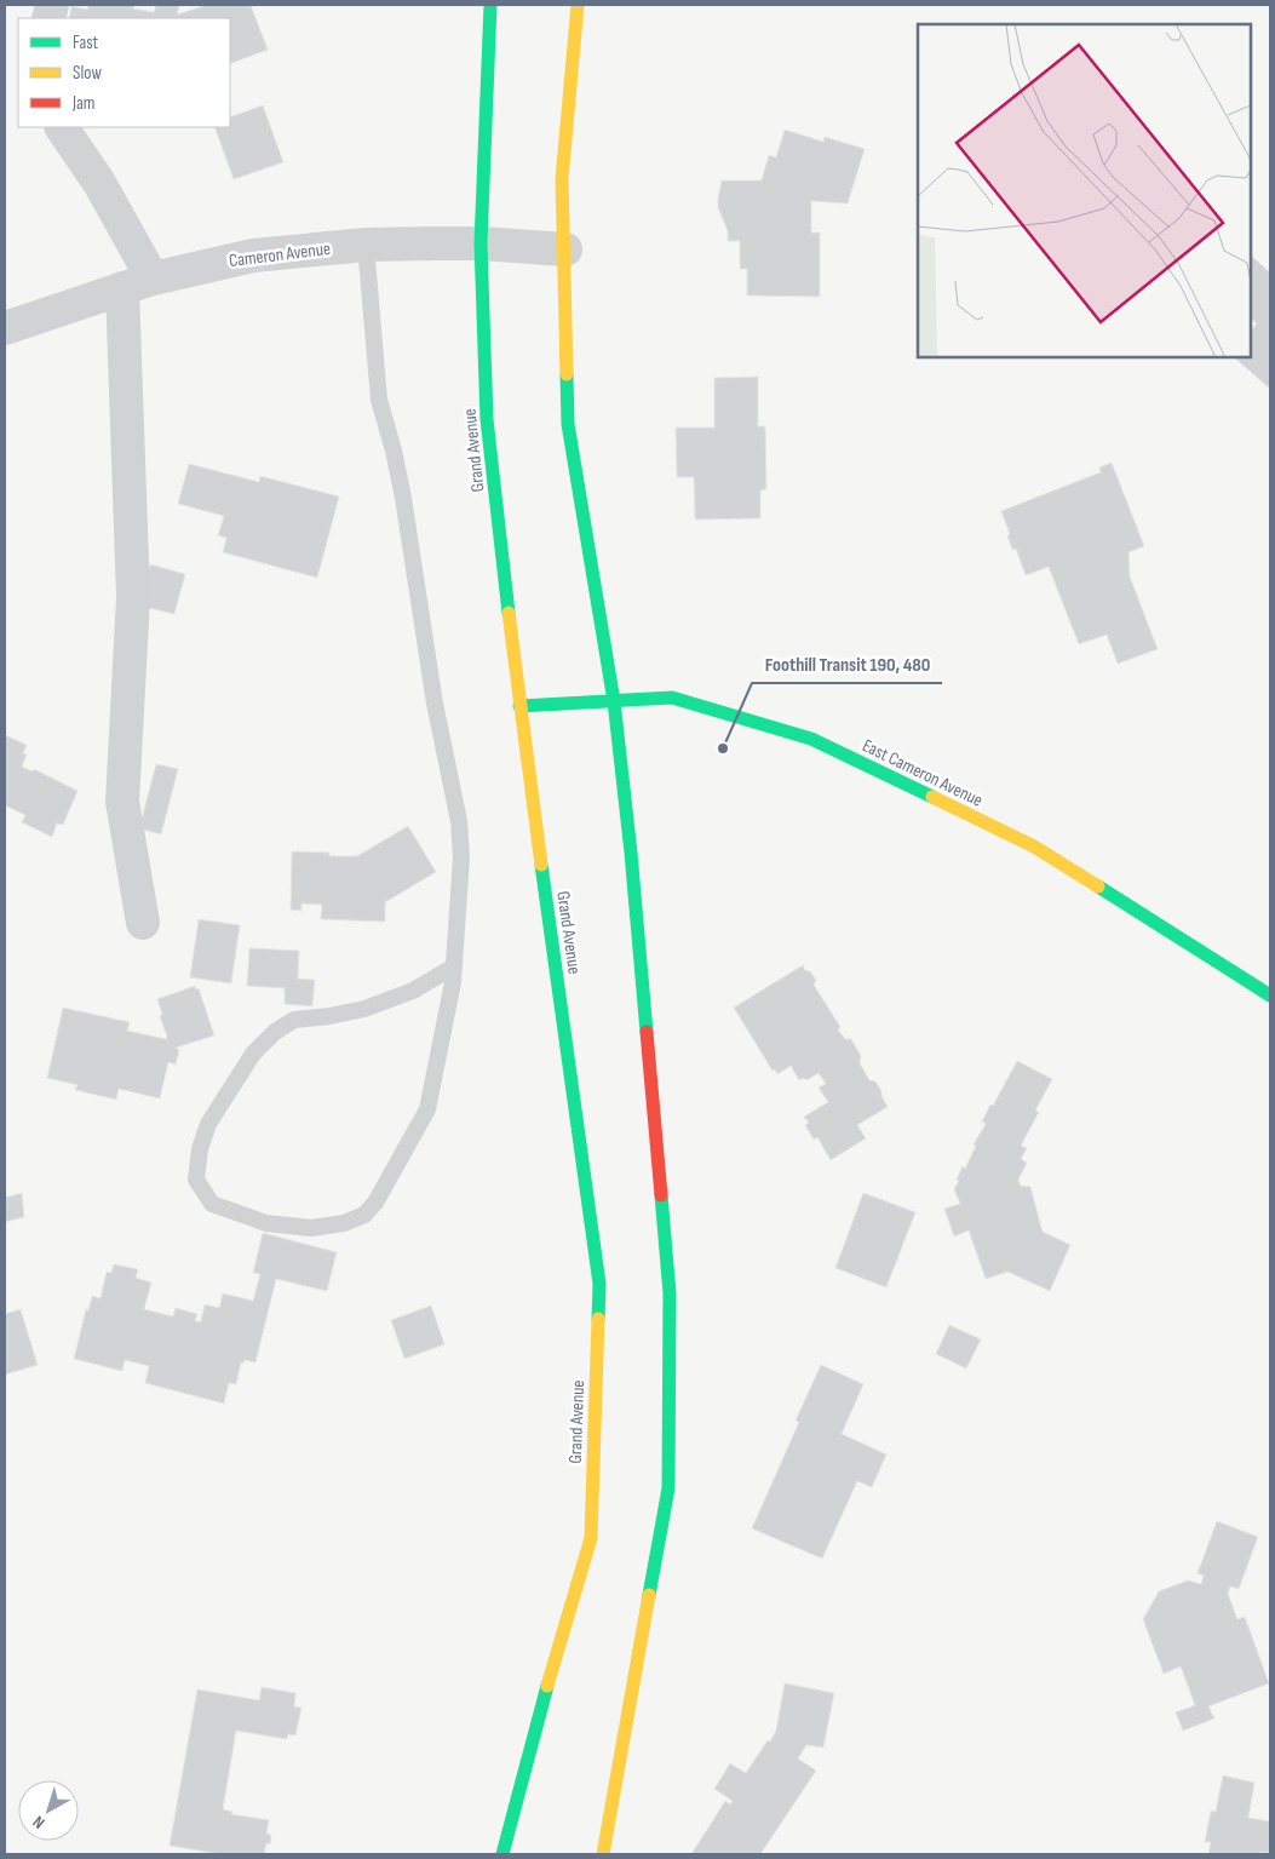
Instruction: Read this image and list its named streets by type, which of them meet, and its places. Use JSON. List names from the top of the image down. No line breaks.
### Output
{"streets":{"main road":["Grand Avenue","East Cameron Avenue"],"street":["Cameron Avenue"]},"crossings":[["Cameron Avenue","Grand Avenue"],["Grand Avenue","East Cameron Avenue"]],"places":["Foothill Transit 190, 480"],"legend":["Fast","Slow","Jam"],"north":"bottom left"}
